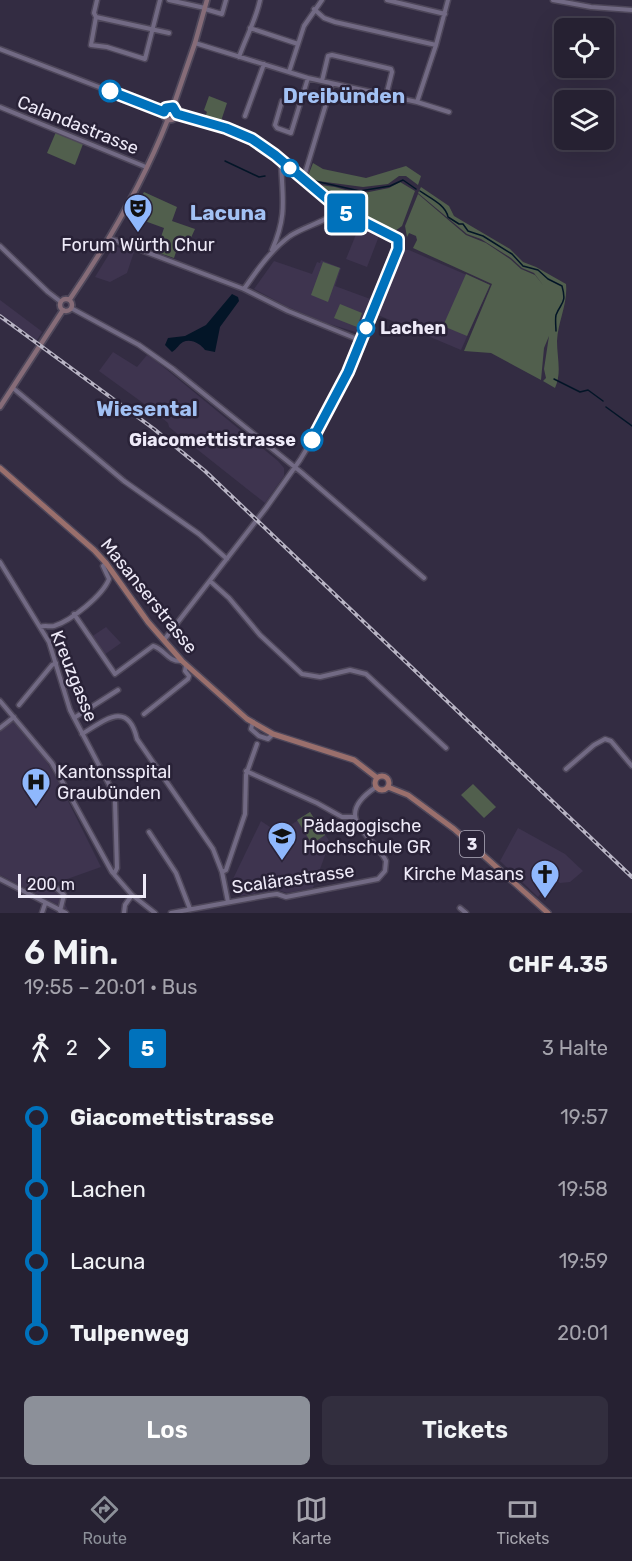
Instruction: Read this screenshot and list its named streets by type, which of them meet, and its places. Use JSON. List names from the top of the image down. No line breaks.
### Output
{"streets":{"main road":["Masanserstrasse","3"],"street":["Calandastrasse","Kreuzgasse","Scalärastrasse"]},"crossings":[["Masanserstrasse","3"]],"districts":["Dreibünden","Lacuna","Wiesental"],"places":{"theatre":["Forum Würth Chur"],"other":["Lachen","Giacomettistrasse"],"hospital":["Kantonsspital Graubünden"],"school or university":["Pädagogische Hochschule GR"],"church":["Kirche Masans"]},"lines":["bus line 5"],"scale_bar":"200 m","page":{"on_map":"5","scale":"200 m","heading":["6 Min.","19:55 – 20:01 · Bus","CHF 4.35"],"legs":["2","5","3 Halte"],"list":[{"name":"Giacomettistrasse","value":"19:57"},{"name":"Lachen","value":"19:58"},{"name":"Lacuna","value":"19:59"},{"name":"Tulpenweg","value":"20:01"}],"buttons":["Los","Tickets"],"tabs":["Route","Karte","Tickets"]}}
